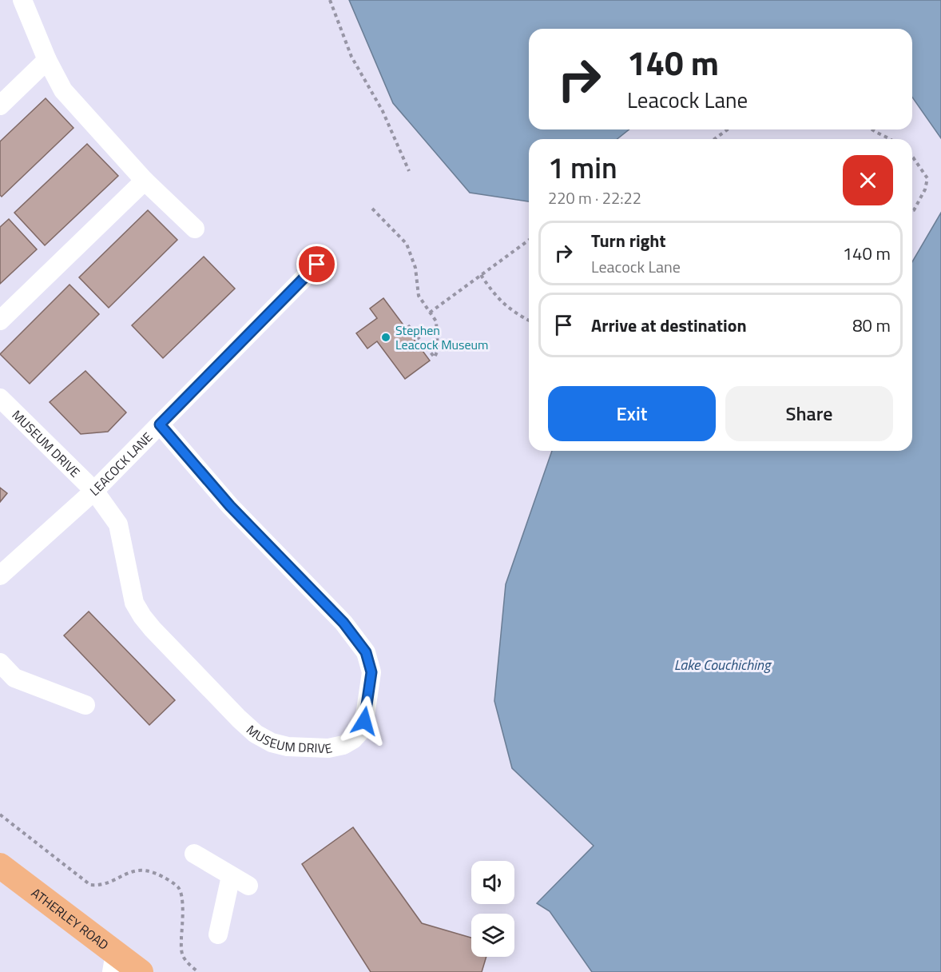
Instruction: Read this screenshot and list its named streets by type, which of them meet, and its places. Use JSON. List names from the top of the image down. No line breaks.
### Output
{"streets":{"main road":["ATHERLEY ROAD"],"street":["MUSEUM DRIVE","LEACOCK LANE"]},"crossings":[["MUSEUM DRIVE","LEACOCK LANE"]],"water":["Lake Couchiching"],"places":["Stephen Leacock Museum"],"page":{"turn":["140 m","Leacock Lane"],"heading":["1 min","220 m · 22:22"],"list":[{"name":"Turn right","note":"Leacock Lane","value":"140 m"},{"name":"Arrive at destination","value":"80 m"}],"buttons":["Exit","Share"]}}
